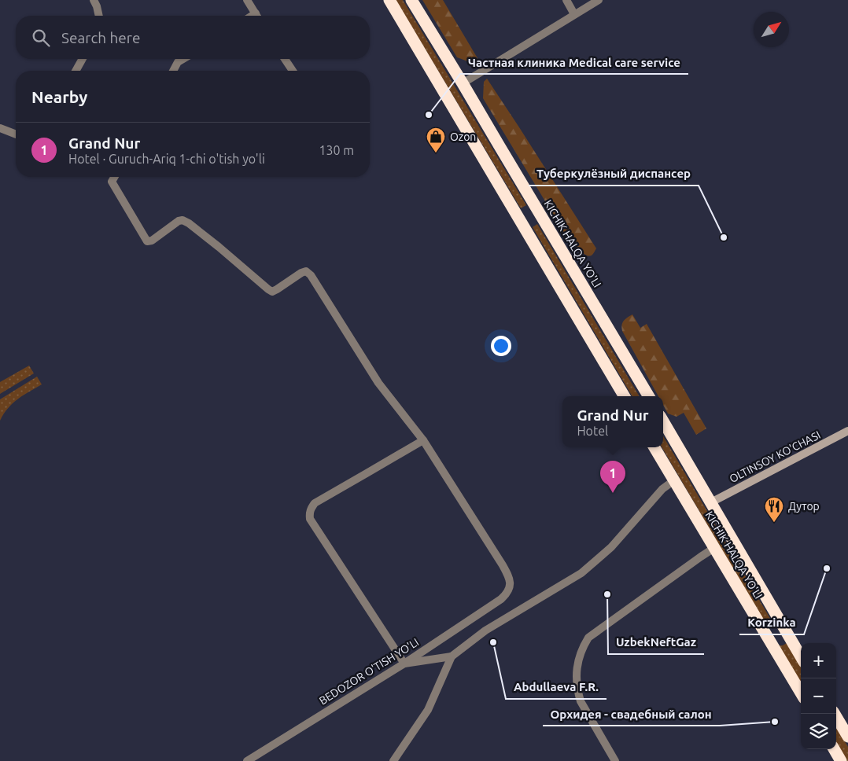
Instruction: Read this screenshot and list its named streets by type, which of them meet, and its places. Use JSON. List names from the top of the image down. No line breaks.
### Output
{"streets":{"highway":["KICHIK HALQA YO'LI"],"street":["OLTINSOY KO'CHASI","BEDOZOR O'TISH YO'LI"]},"crossings":[["KICHIK HALQA YO'LI","OLTINSOY KO'CHASI"]],"places":{"other":["Частная клиника Medical care service","Туберкулёзный диспансер","Korzinka","UzbekNeftGaz","Abdullaeva F.R.","Орхидея - свадебный салон"],"shop":["Ozon"],"restaurant":["Дутор"]},"north":"top right","page":{"search":"Search here","heading":"Nearby","list":[{"mark":"1","name":"Grand Nur","note":"Hotel · Guruch-Ariq 1-chi o'tish yo'li","value":"130 m"}],"popup":["Grand Nur","Hotel"],"pins":"1","map_buttons":["+","−"]}}
